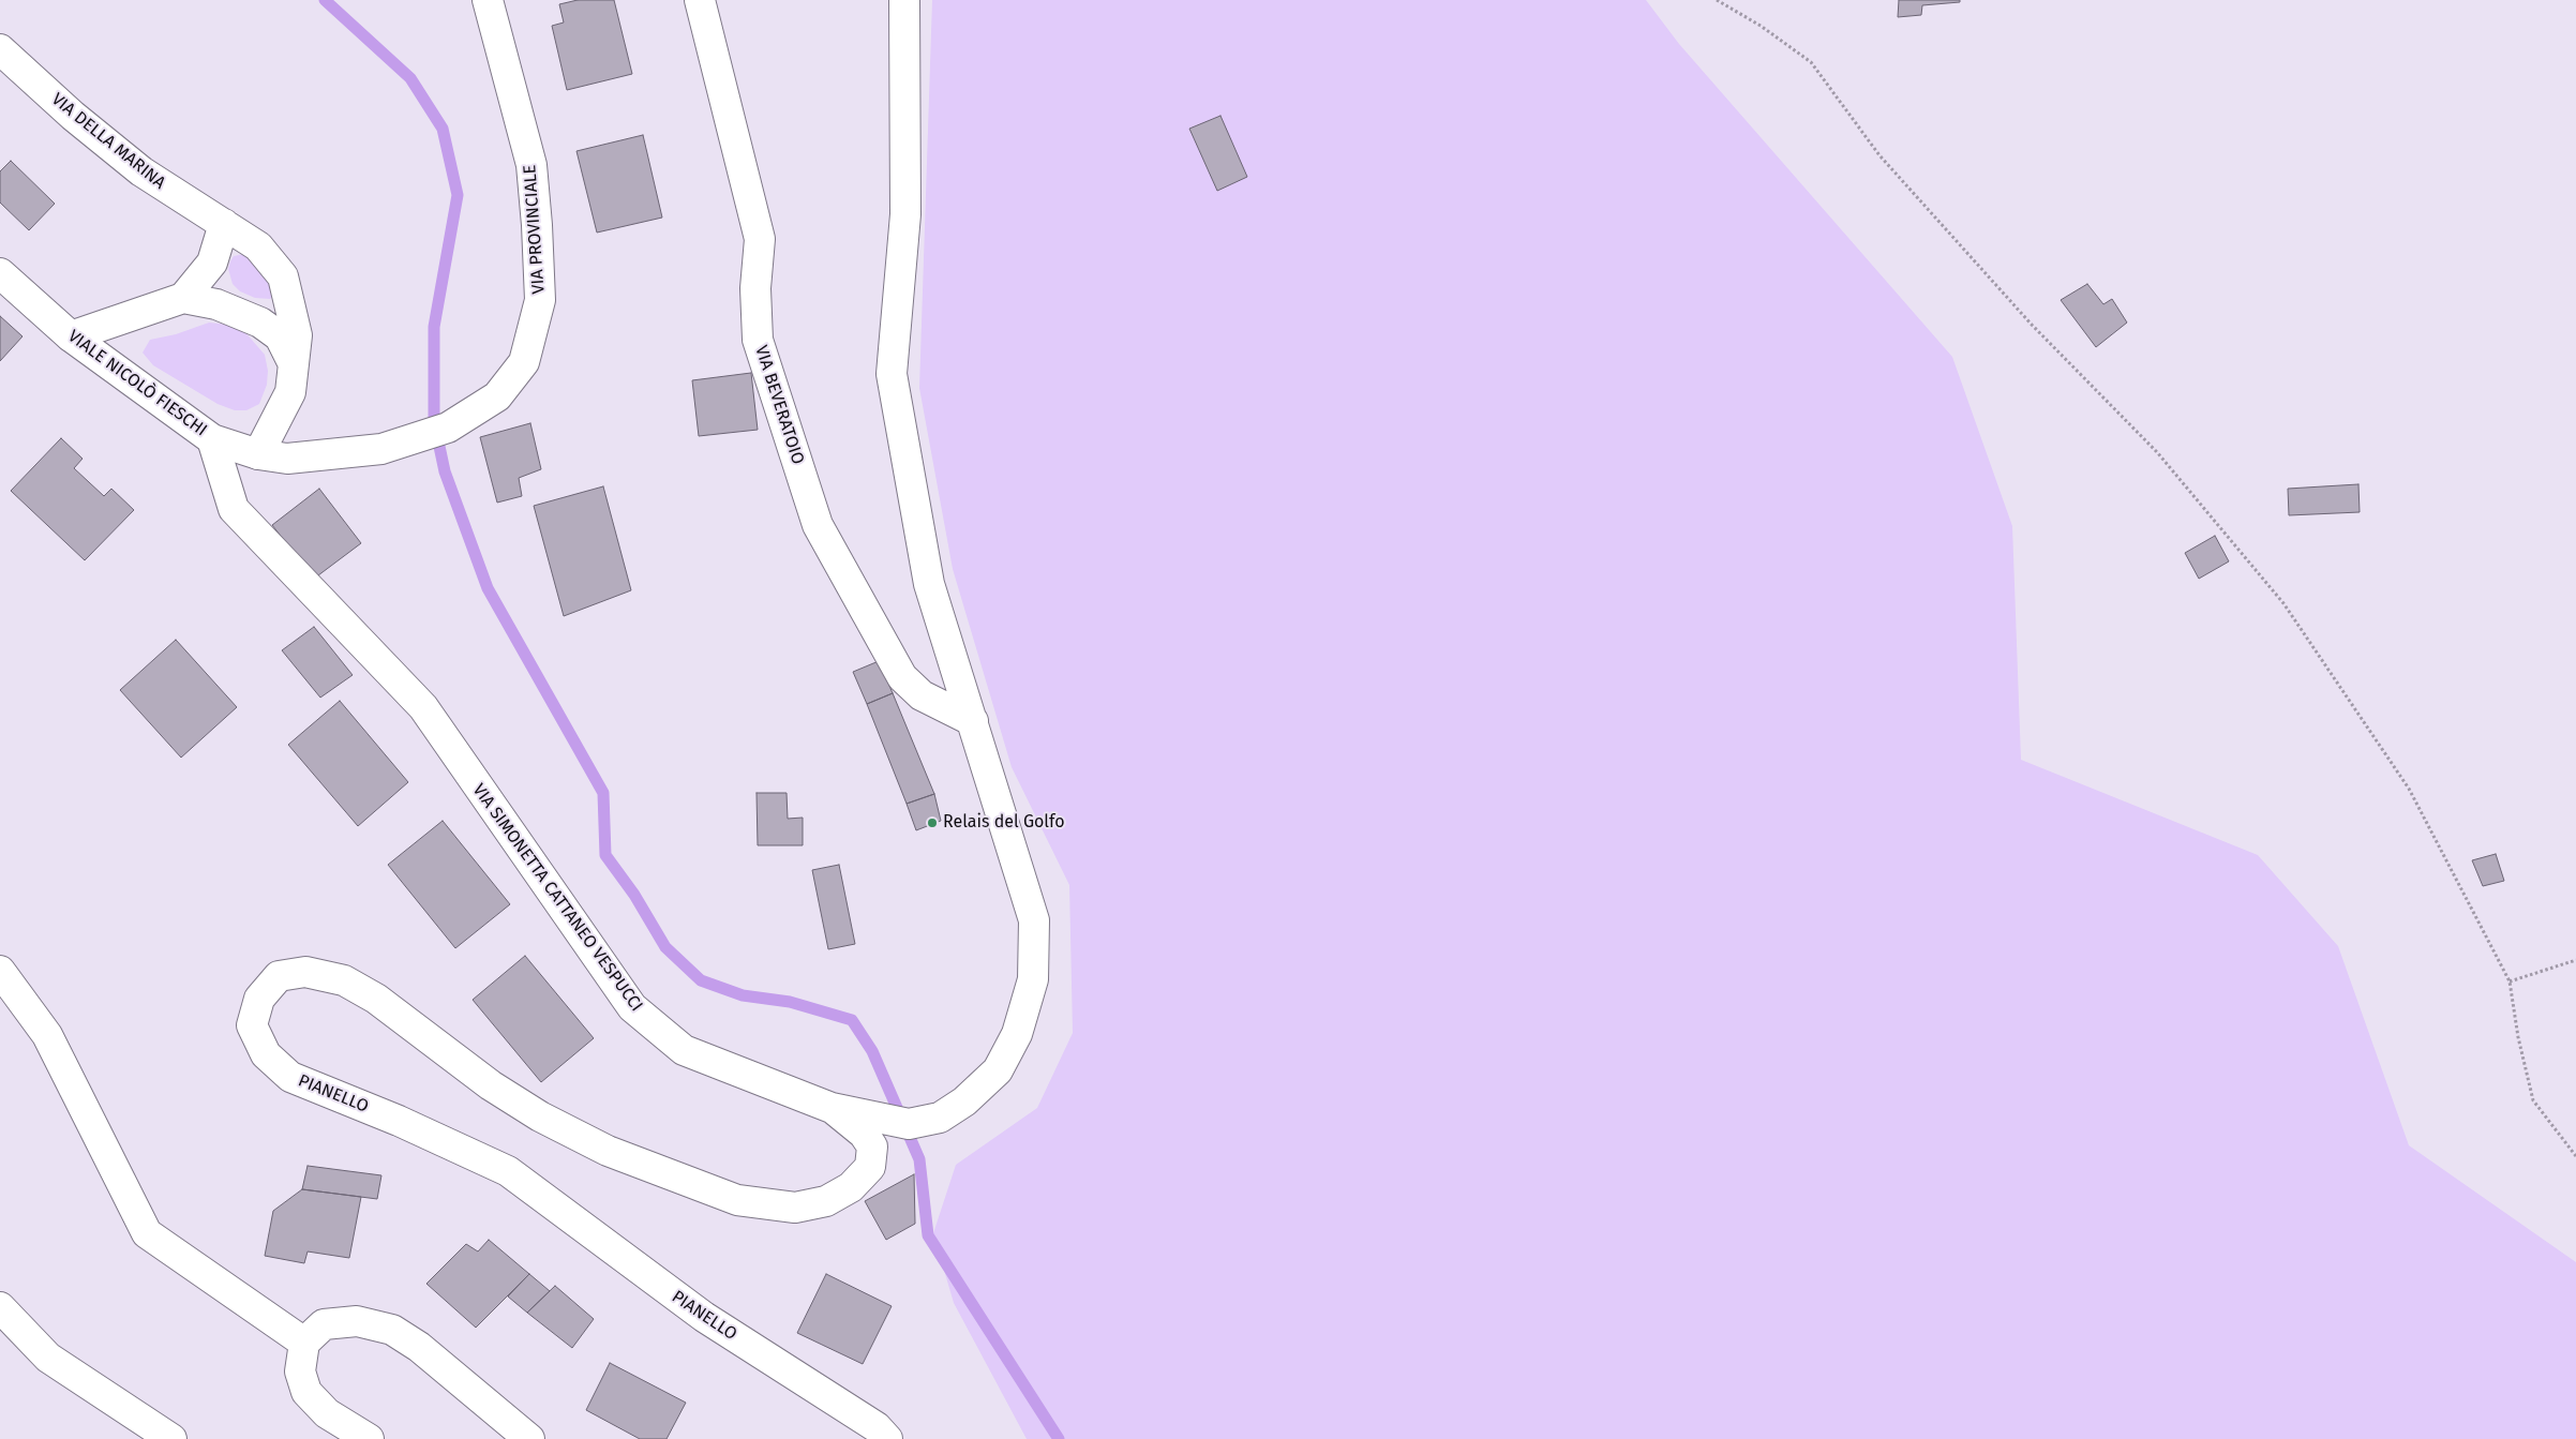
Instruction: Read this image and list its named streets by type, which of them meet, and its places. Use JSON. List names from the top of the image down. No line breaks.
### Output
{"streets":{"street":["VIA DELLA MARINA","VIA PROVINCIALE","VIALE NICOLÒ FIESCHI","VIA BEVERATOIO","VIA SIMONETTA CATTANEO VESPUCCI","PIANELLO"]},"crossings":[["VIA DELLA MARINA","VIALE NICOLÒ FIESCHI"],["VIA PROVINCIALE","VIALE NICOLÒ FIESCHI"],["VIALE NICOLÒ FIESCHI","VIA SIMONETTA CATTANEO VESPUCCI"],["VIA BEVERATOIO","VIA SIMONETTA CATTANEO VESPUCCI"],["VIA SIMONETTA CATTANEO VESPUCCI","PIANELLO"]],"places":["Relais del Golfo"]}
